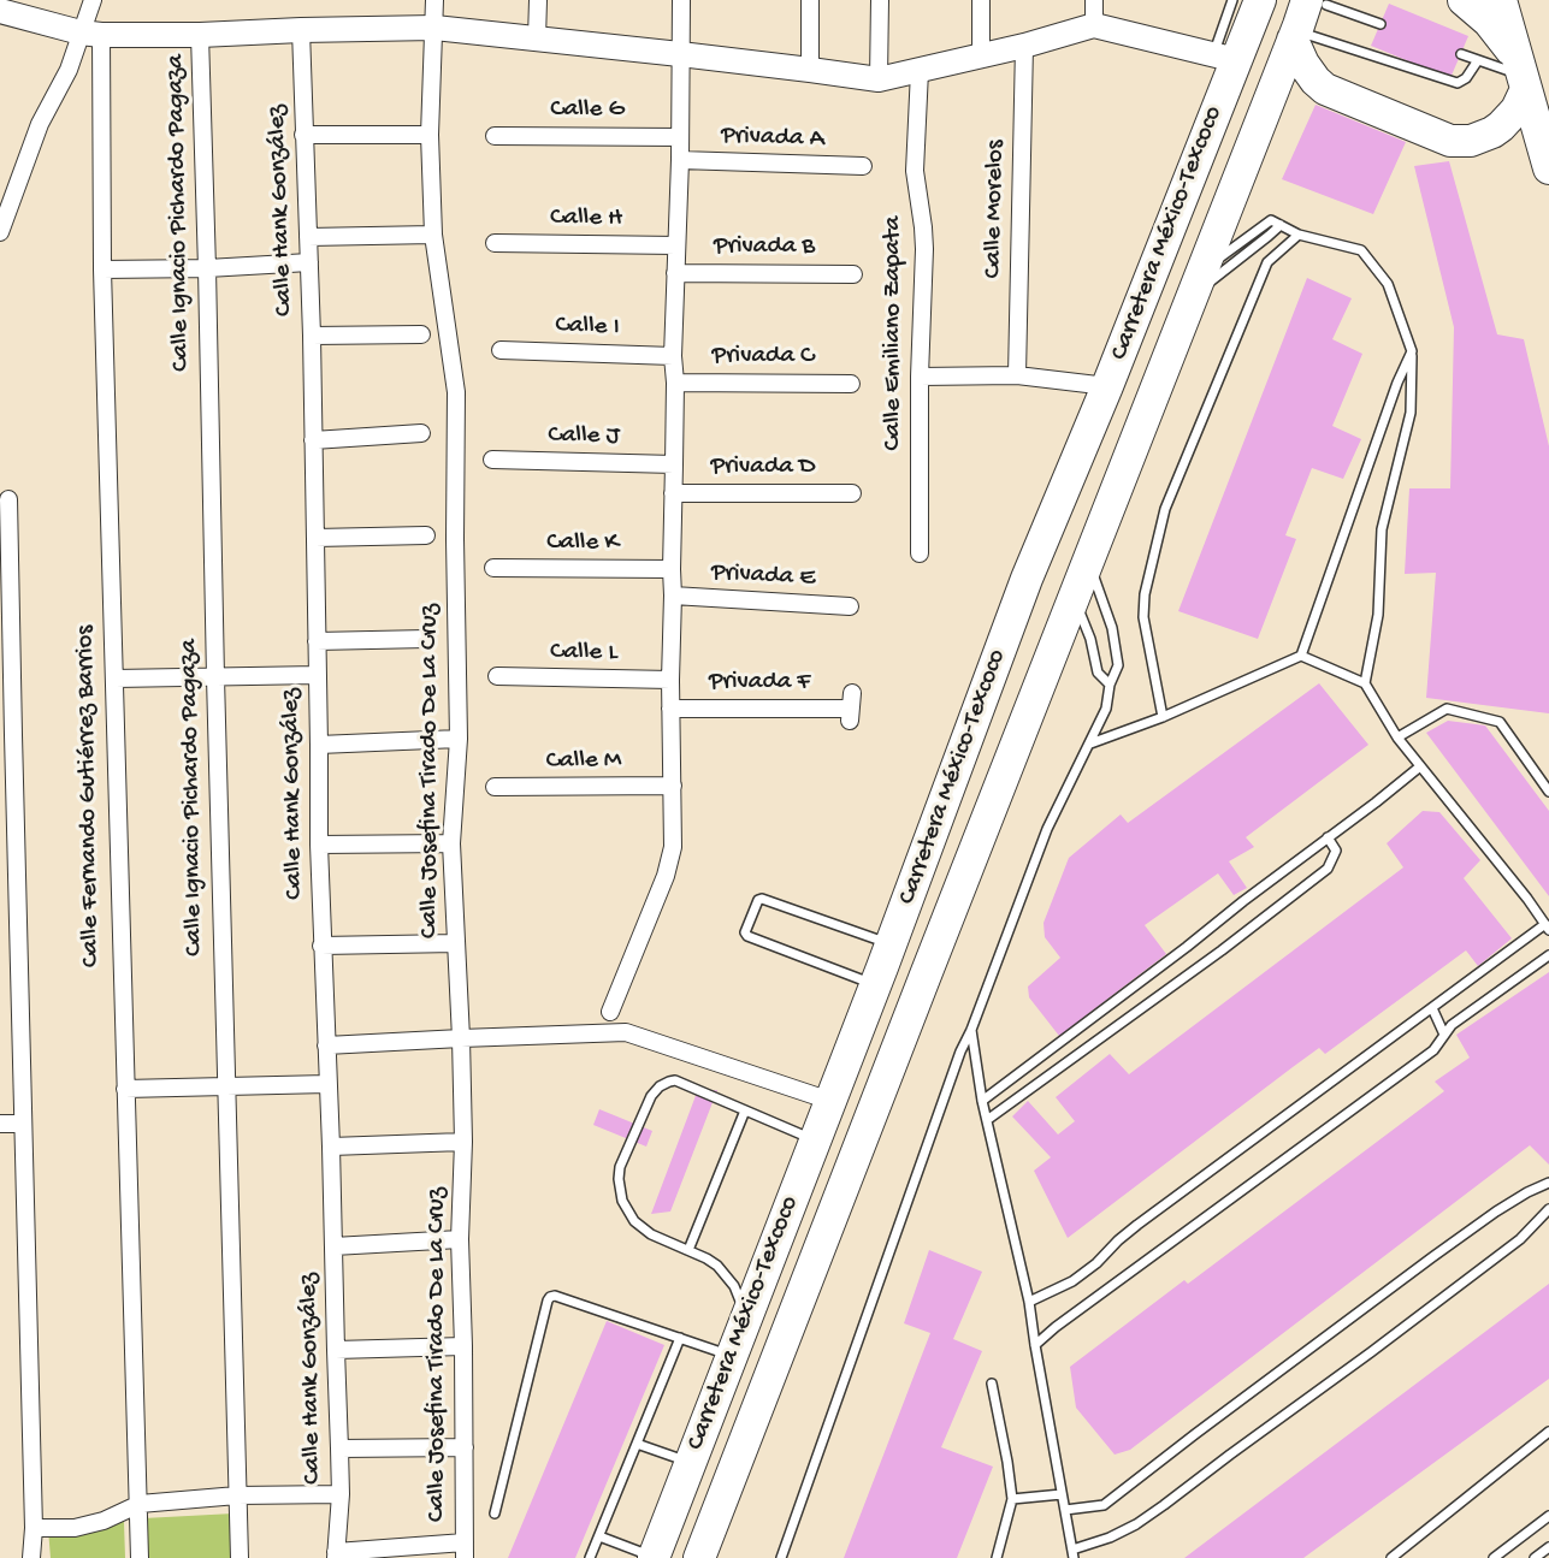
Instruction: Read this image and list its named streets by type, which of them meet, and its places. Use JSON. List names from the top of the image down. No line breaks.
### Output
{"streets":{"highway":["Carretera México-Texcoco"],"street":["Calle G","Privada A","Calle Morelos","Calle Hank González","Calle Ignacio Pichardo Pagaza","Calle H","Privada B","Calle I","Calle Emiliano Zapata","Privada C","Calle J","Privada D","Calle K","Privada E","Calle L","Privada F","Calle M","Calle Josefina Tirado De La Cruz","Calle Fernando Gutiérrez Barrios"]}}
